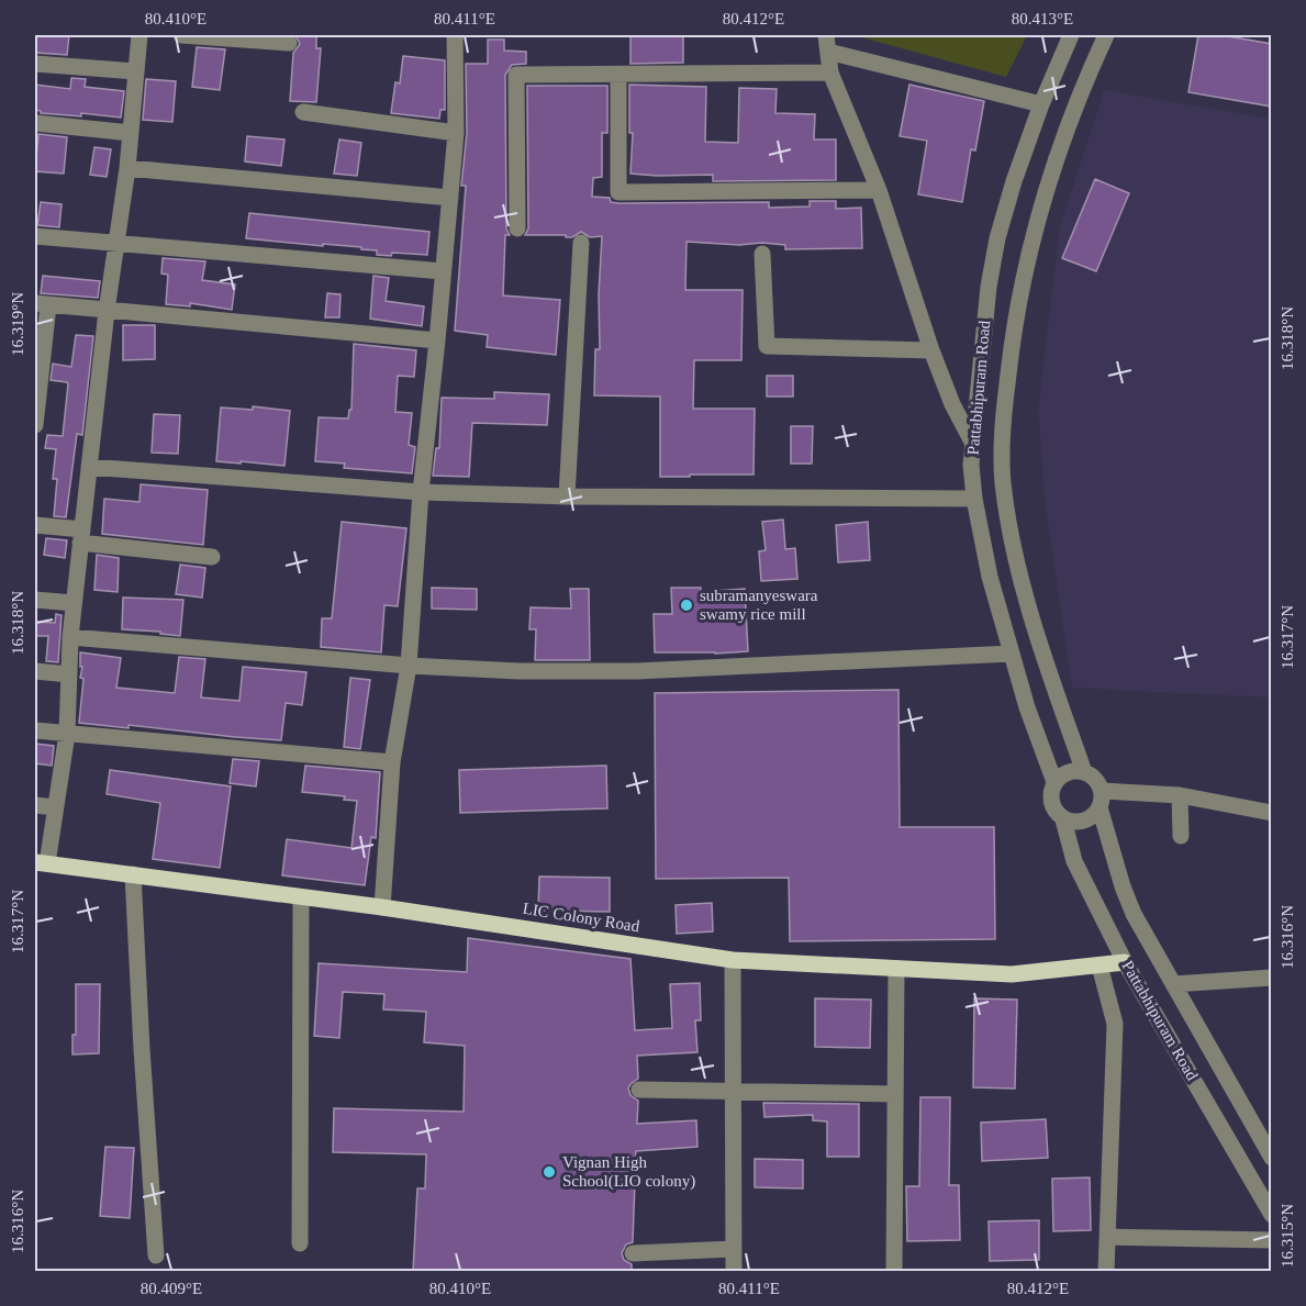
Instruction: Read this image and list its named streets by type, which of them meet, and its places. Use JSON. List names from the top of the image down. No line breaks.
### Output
{"streets":{"main road":["LIC Colony Road"],"street":["Pattabhipuram Road"]},"crossings":[["Pattabhipuram Road","LIC Colony Road"]],"places":["subramanyeswara swamy rice mill","Vignan High School(LIO colony)"],"coordinates":["80.410°E","80.411°E","80.412°E","80.413°E","16.319°N","16.318°N","16.317°N","16.316°N","16.315°N","80.409°E"]}
